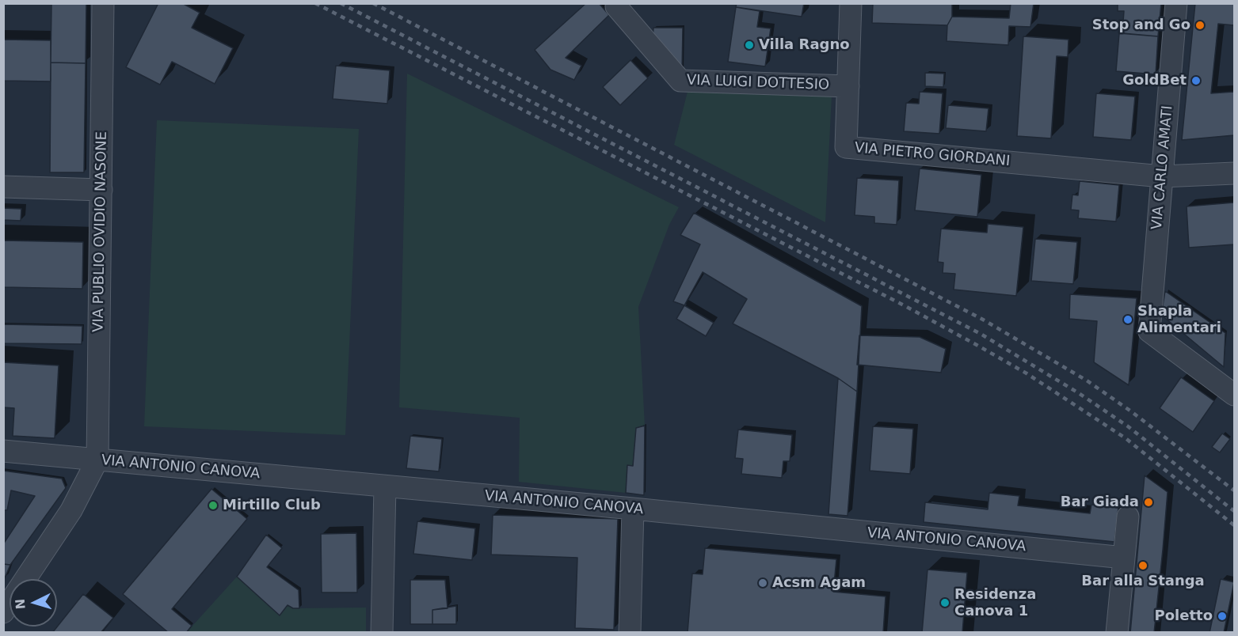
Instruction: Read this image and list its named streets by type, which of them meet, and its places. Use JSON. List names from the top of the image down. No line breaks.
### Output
{"streets":{"street":["VIA LUIGI DOTTESIO","VIA PIETRO GIORDANI","VIA CARLO AMATI","VIA PUBLIO OVIDIO NASONE","VIA ANTONIO CANOVA"]},"crossings":[["VIA LUIGI DOTTESIO","VIA PIETRO GIORDANI"],["VIA PIETRO GIORDANI","VIA CARLO AMATI"],["VIA PUBLIO OVIDIO NASONE","VIA ANTONIO CANOVA"]],"places":["Stop and Go","Villa Ragno","GoldBet","Shapla Alimentari","Bar Giada","Mirtillo Club","Bar alla Stanga","Acsm Agam","Residenza Canova 1","Poletto"],"north":"left"}
